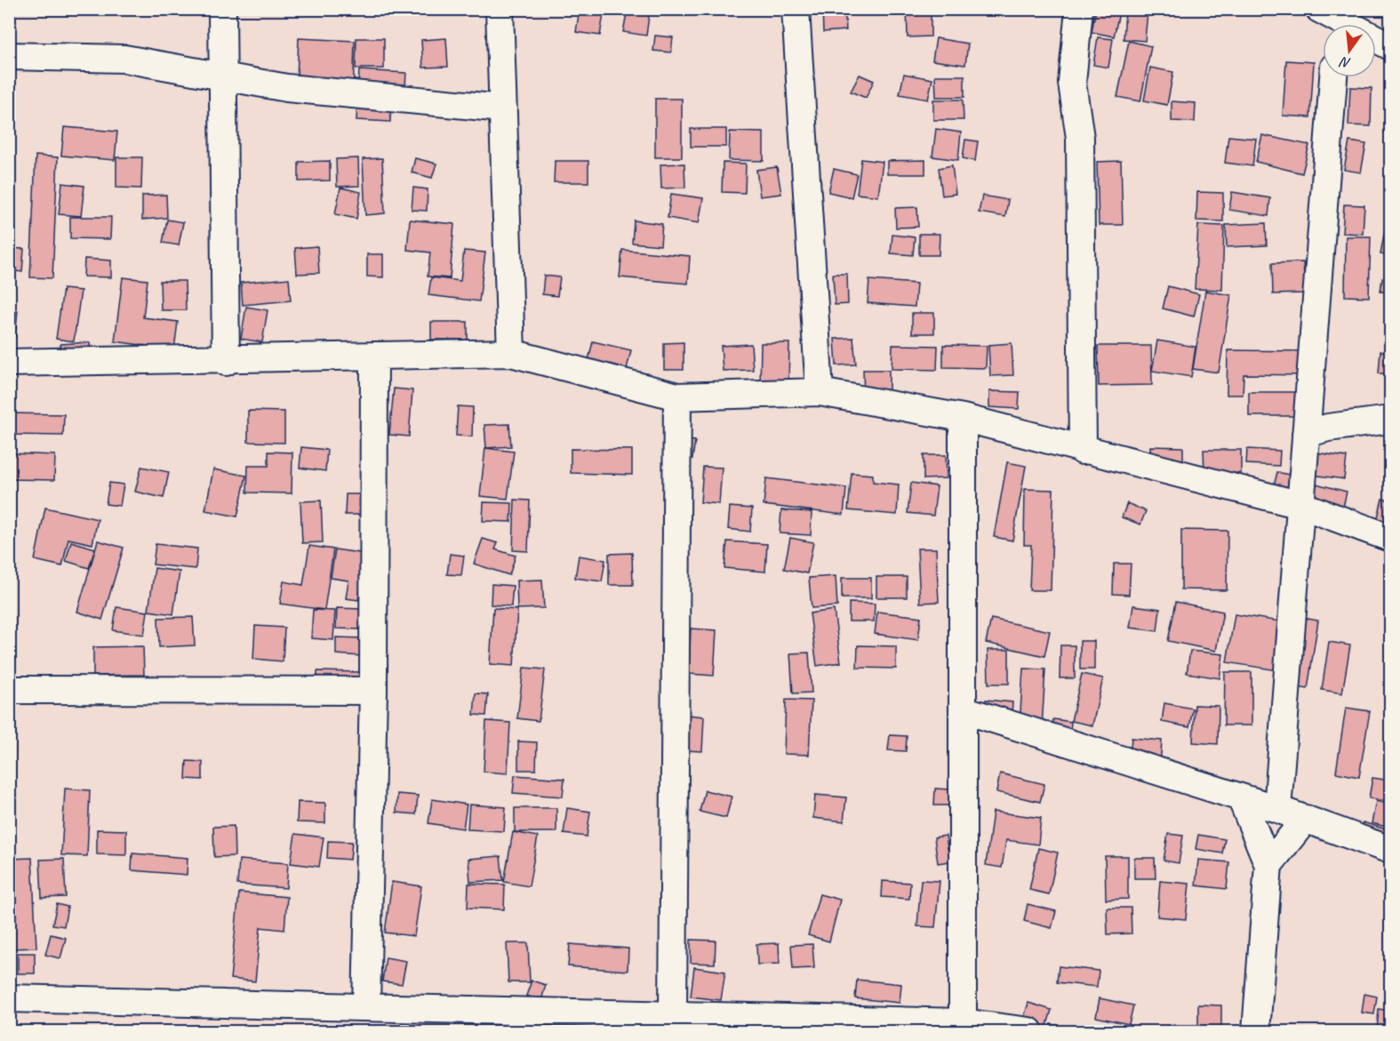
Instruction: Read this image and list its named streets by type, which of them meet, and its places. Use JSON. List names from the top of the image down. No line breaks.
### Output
{"north":"bottom"}
